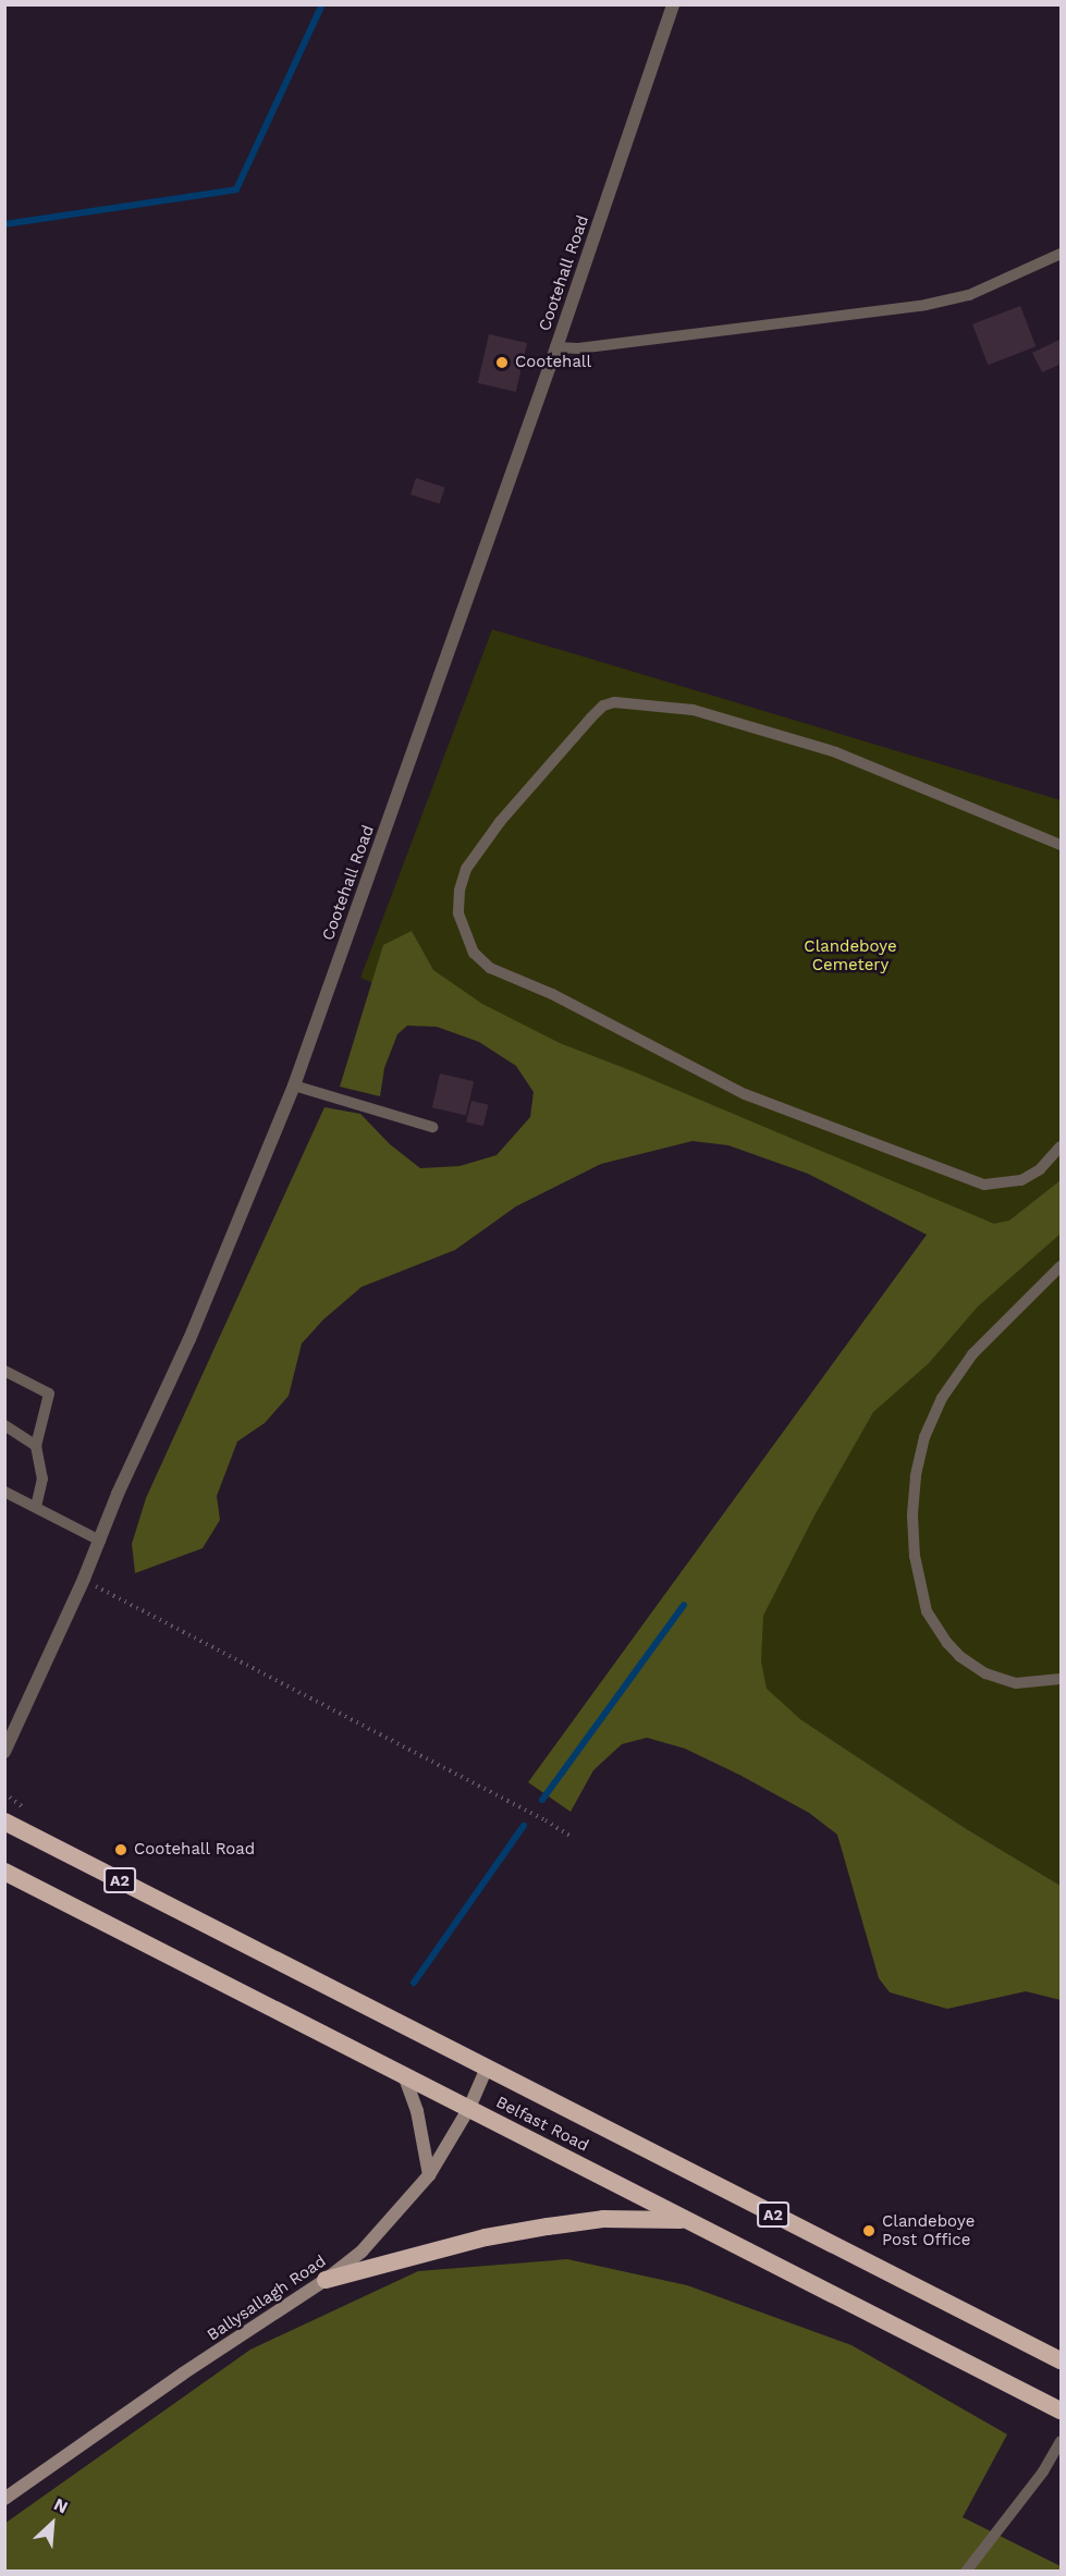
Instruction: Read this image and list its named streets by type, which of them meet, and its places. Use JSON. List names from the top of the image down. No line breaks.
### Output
{"streets":{"highway":["A2","Belfast Road"],"main road":["Ballysallagh Road"],"street":["Cootehall Road"]},"crossings":[["Belfast Road","Ballysallagh Road"]],"parks":["Clandeboye Cemetery"],"places":["Cootehall","Cootehall Road","Clandeboye Post Office"],"north":"top right"}
